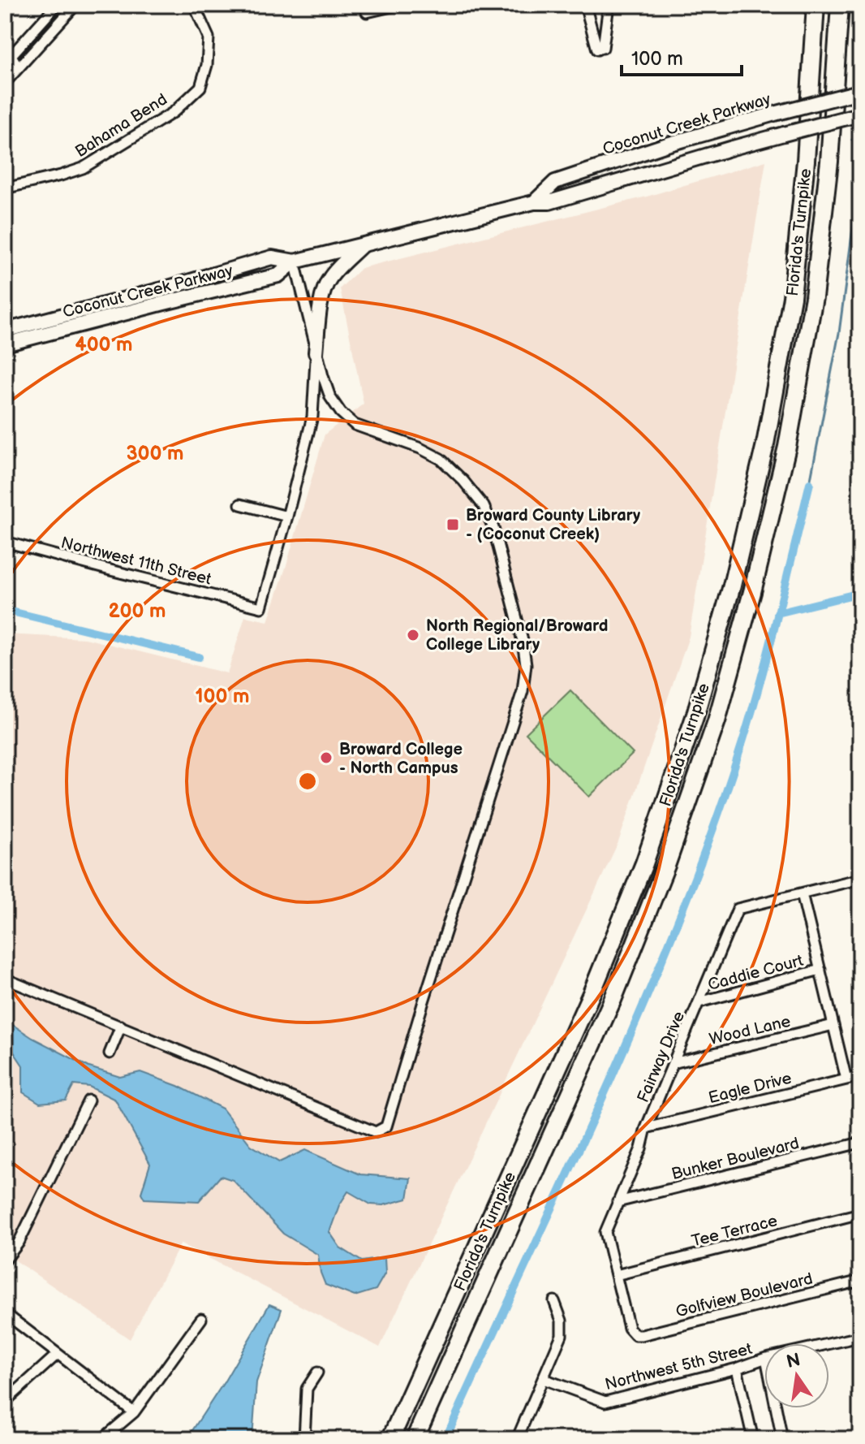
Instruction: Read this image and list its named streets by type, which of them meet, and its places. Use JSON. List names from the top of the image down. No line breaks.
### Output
{"streets":{"highway":["Florida's Turnpike"],"main road":["Coconut Creek Parkway"],"street":["Bahama Bend","Northwest 11th Street","Caddie Court","Wood Lane","Fairway Drive","Eagle Drive","Bunker Boulevard","Tee Terrace","Golfview Boulevard","Northwest 5th Street"]},"crossings":[["Caddie Court","Fairway Drive"],["Wood Lane","Fairway Drive"],["Fairway Drive","Eagle Drive"],["Fairway Drive","Bunker Boulevard"],["Fairway Drive","Tee Terrace"],["Fairway Drive","Golfview Boulevard"]],"places":{"transit":["Broward County Library - (Coconut Creek)"],"other":["North Regional/Broward College Library","Broward College - North Campus"]},"scale_bar":"100 m","north":"top","rings":["400 m","300 m","200 m","100 m"]}
